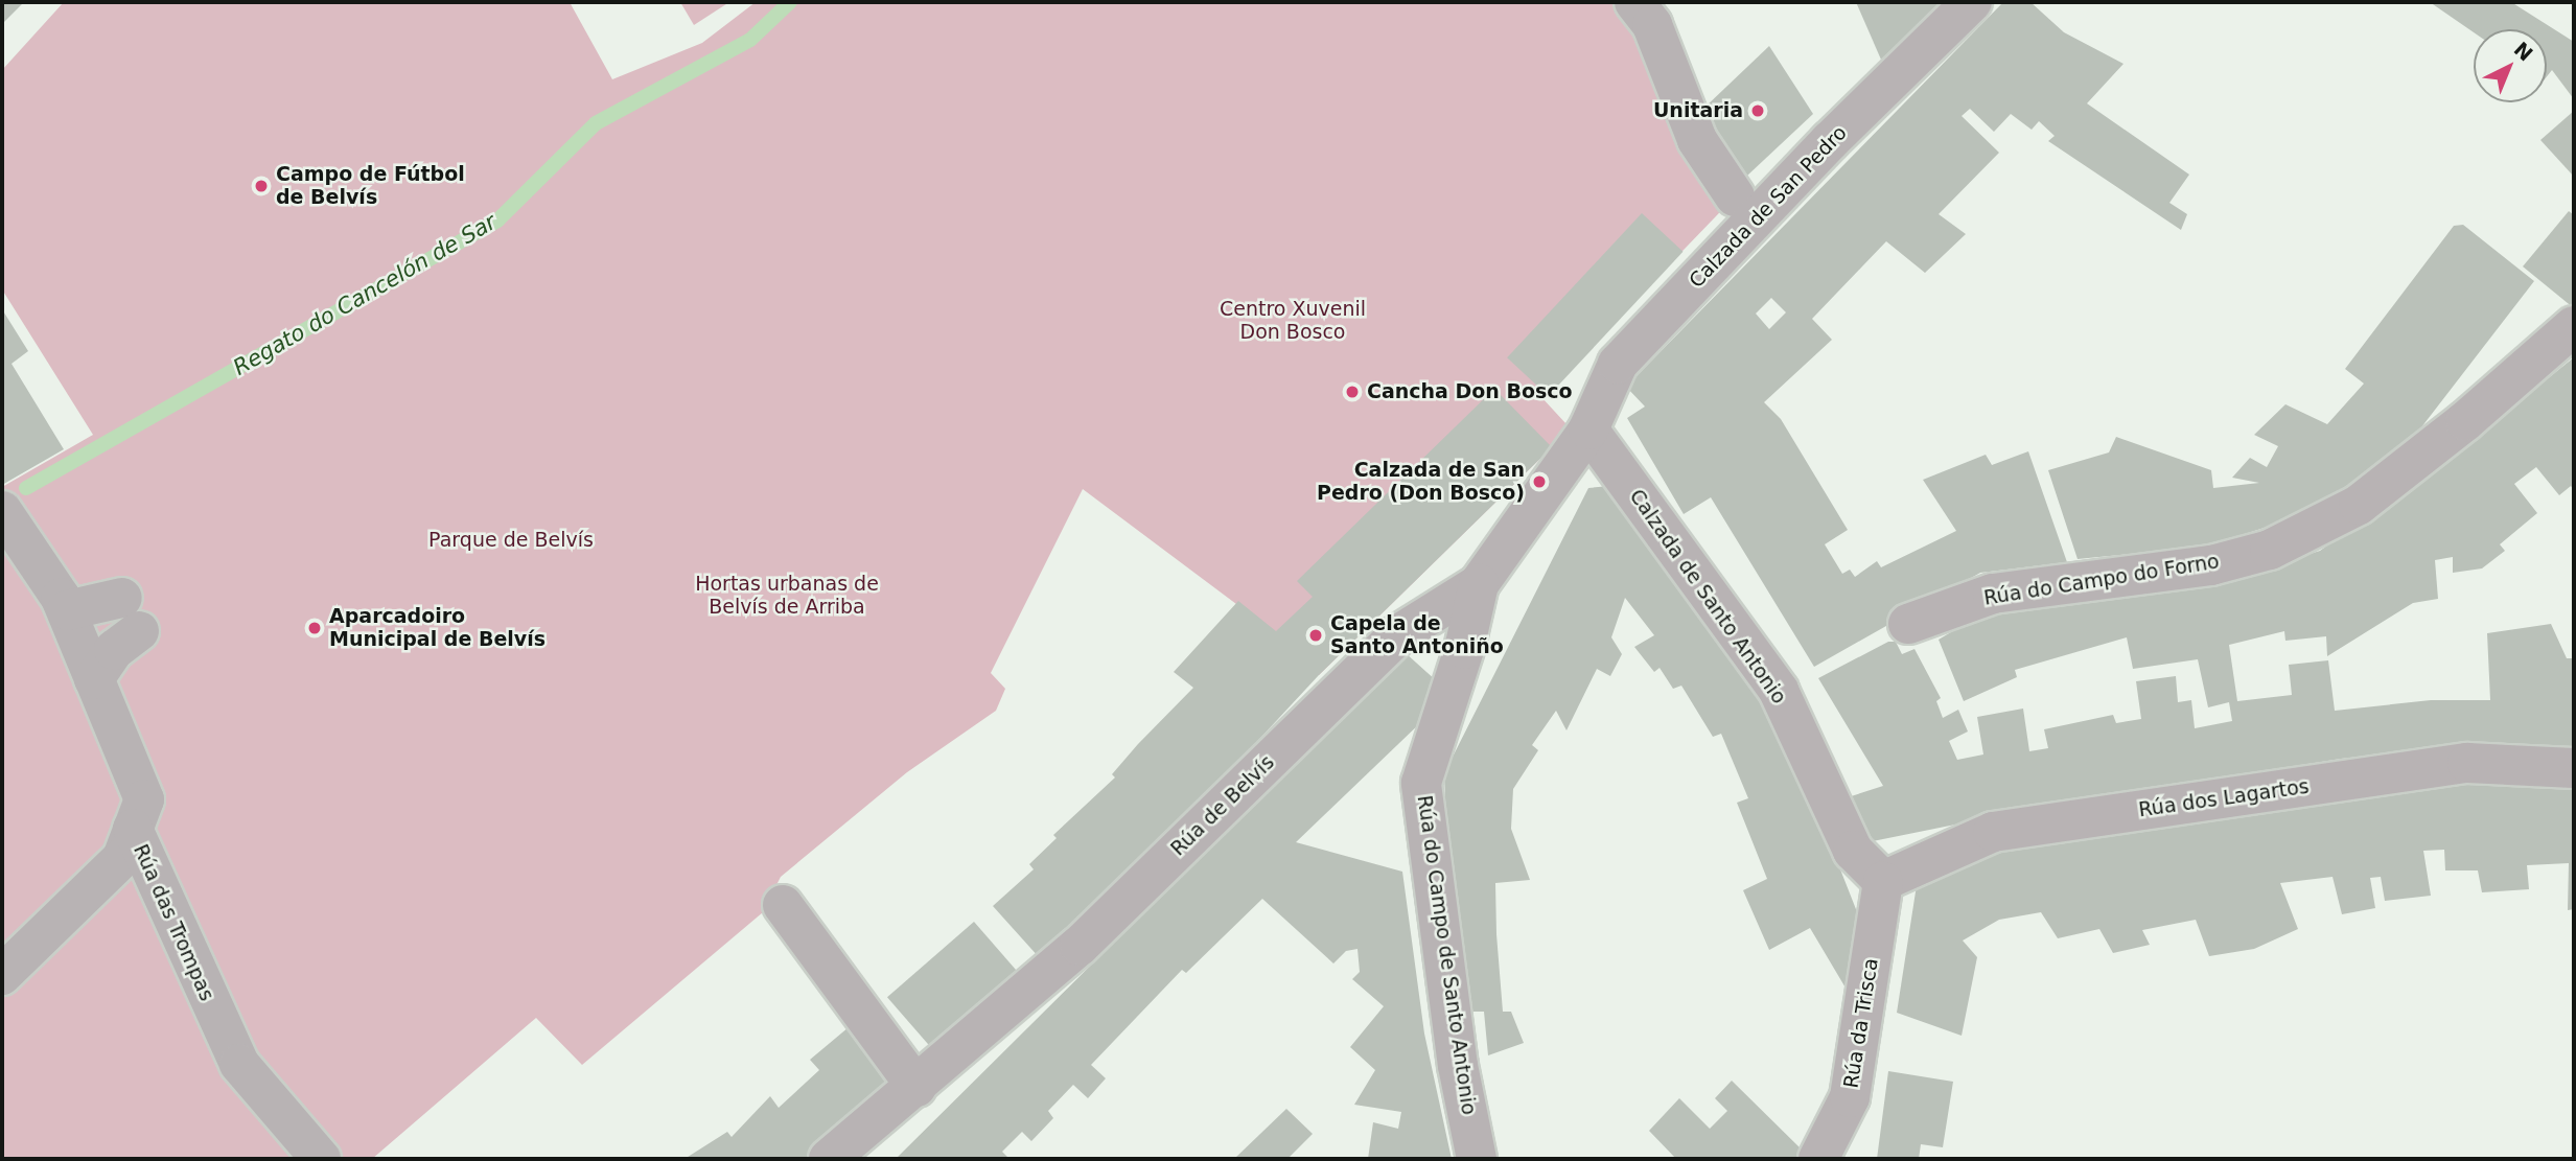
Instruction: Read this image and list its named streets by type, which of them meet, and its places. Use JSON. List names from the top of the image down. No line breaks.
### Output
{"streets":{"street":["Calzada de San Pedro","Rúa do Campo do Forno","Calzada de Santo Antonio","Rúa dos Lagartos","Rúa de Belvís","Rúa das Trompas","Rúa do Campo de Santo Antonio","Rúa da Trisca"]},"crossings":[["Calzada de San Pedro","Calzada de Santo Antonio"],["Calzada de San Pedro","Rúa de Belvís"],["Calzada de Santo Antonio","Rúa dos Lagartos"],["Calzada de Santo Antonio","Rúa de Belvís"],["Calzada de Santo Antonio","Rúa da Trisca"],["Rúa dos Lagartos","Rúa da Trisca"],["Rúa de Belvís","Rúa do Campo de Santo Antonio"]],"water":["Regato do Cancelón de Sar"],"parks":["Centro Xuvenil Don Bosco","Parque de Belvís","Hortas urbanas de Belvís de Arriba"],"places":["Unitaria","Campo de Fútbol de Belvís","Cancha Don Bosco","Calzada de San Pedro (Don Bosco)","Aparcadoiro Municipal de Belvís","Capela de Santo Antoniño"],"north":"top right"}
